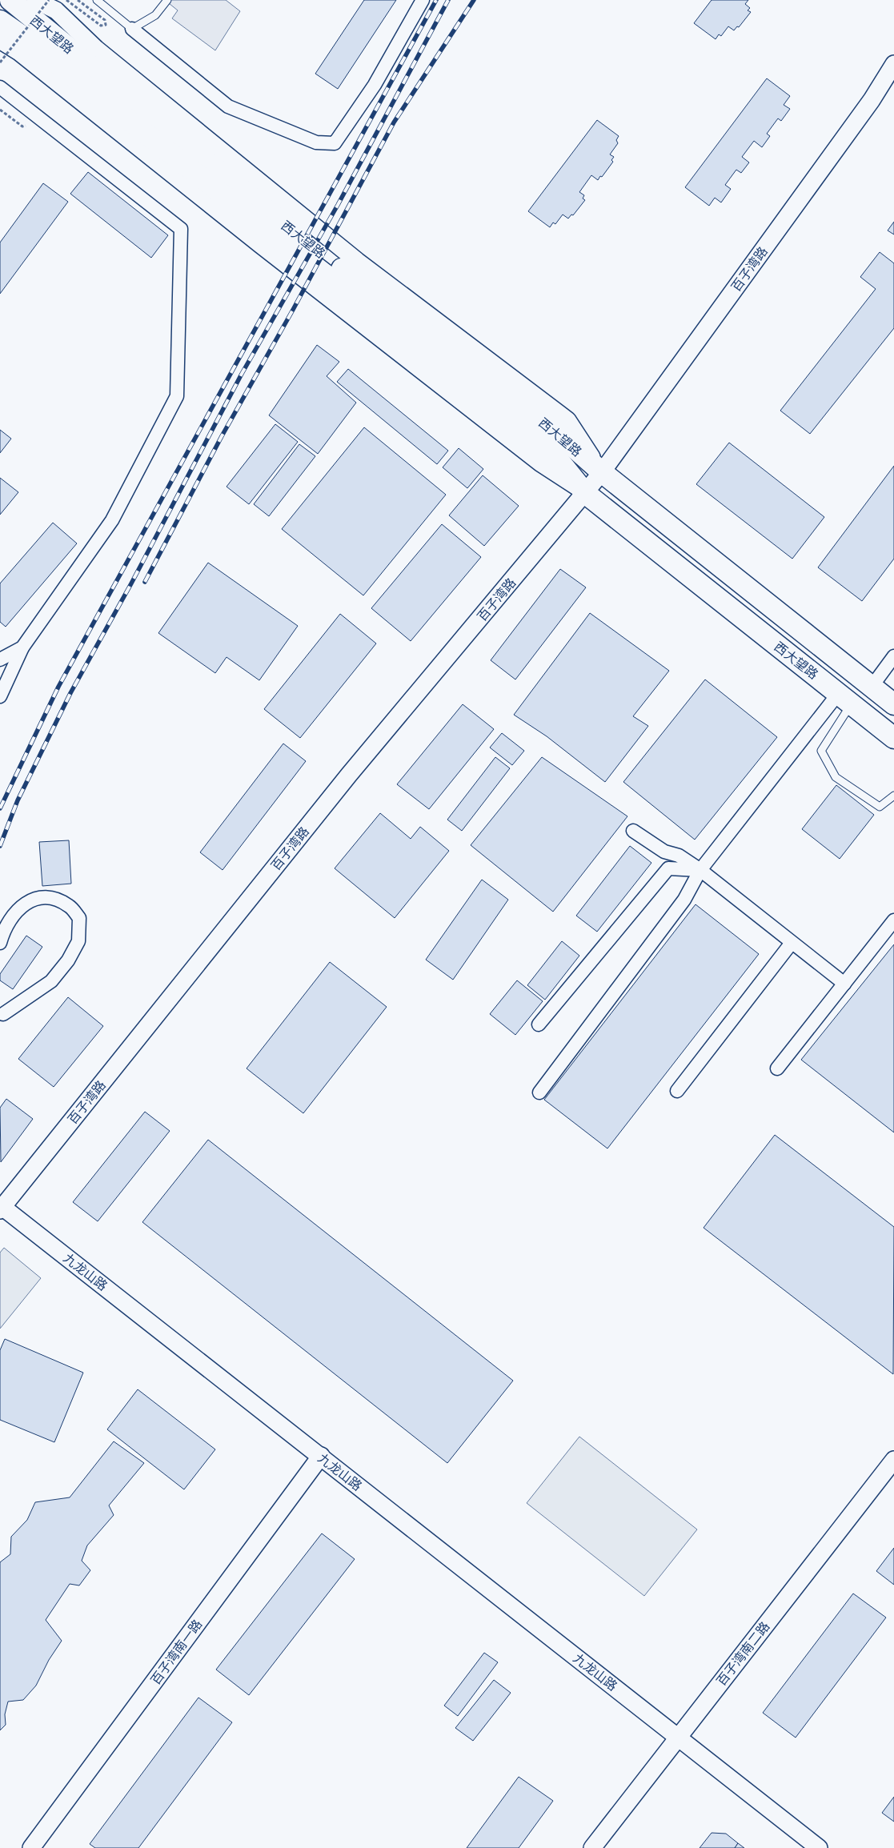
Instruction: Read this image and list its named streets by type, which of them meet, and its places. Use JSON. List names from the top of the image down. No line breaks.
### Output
{"streets":{"main road":["西大望路"],"street":["百子湾路","九龙山路","百子湾南一路","百子湾南二路"]},"crossings":[["西大望路","百子湾路"],["百子湾路","九龙山路"],["九龙山路","百子湾南一路"],["九龙山路","百子湾南二路"]]}
